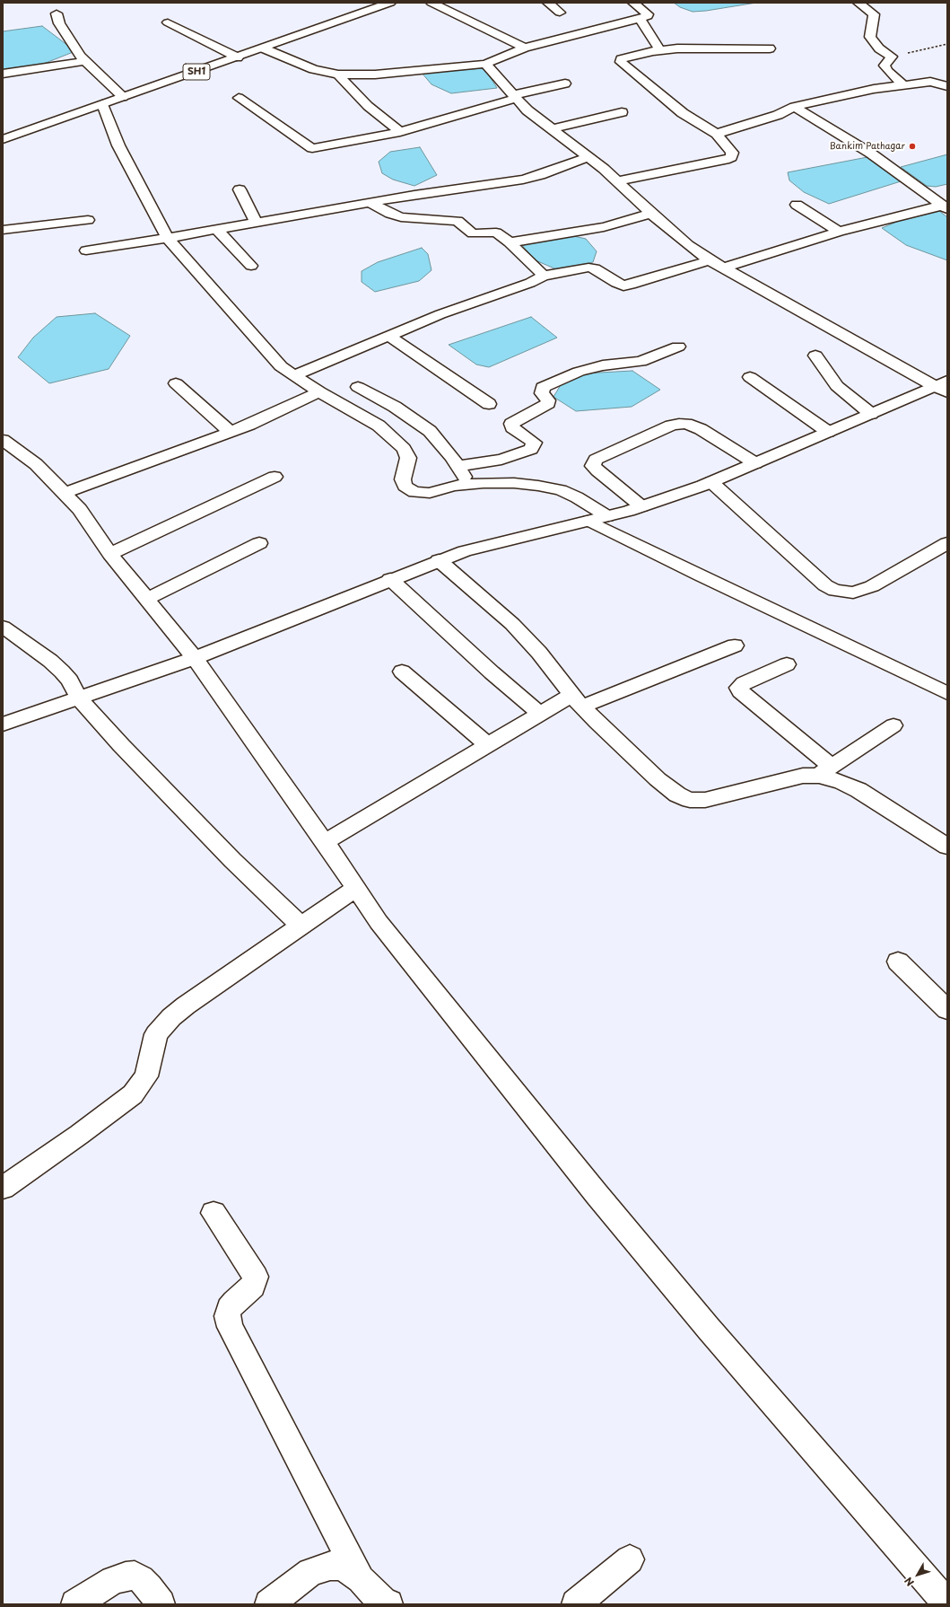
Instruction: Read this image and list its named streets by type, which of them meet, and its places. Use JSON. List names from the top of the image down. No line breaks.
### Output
{"streets":{"street":["SH1"]},"places":["Bankim Pathagar"],"north":"bottom left"}
